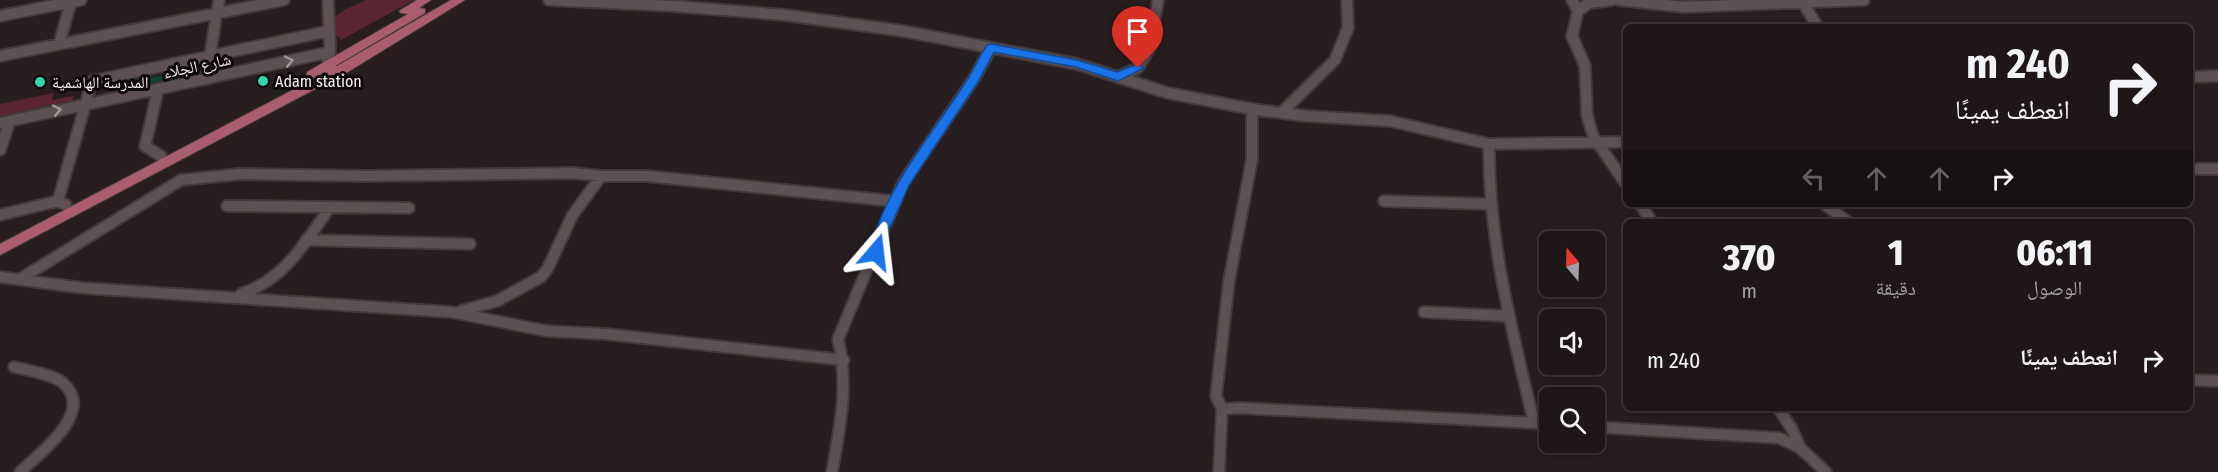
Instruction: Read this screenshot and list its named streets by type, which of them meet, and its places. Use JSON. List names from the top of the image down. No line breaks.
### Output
{"streets":{"street":["شارع الجلاء"]},"places":["Adam station","المدرسة الهاشمية"],"north":"top","page":{"turn":["240 m","انعطف يمينًا"],"eta":["06:11","الوصول","1","دقيقة","370","m"],"list":[{"name":"انعطف يمينًا","value":"240 m"}]}}
